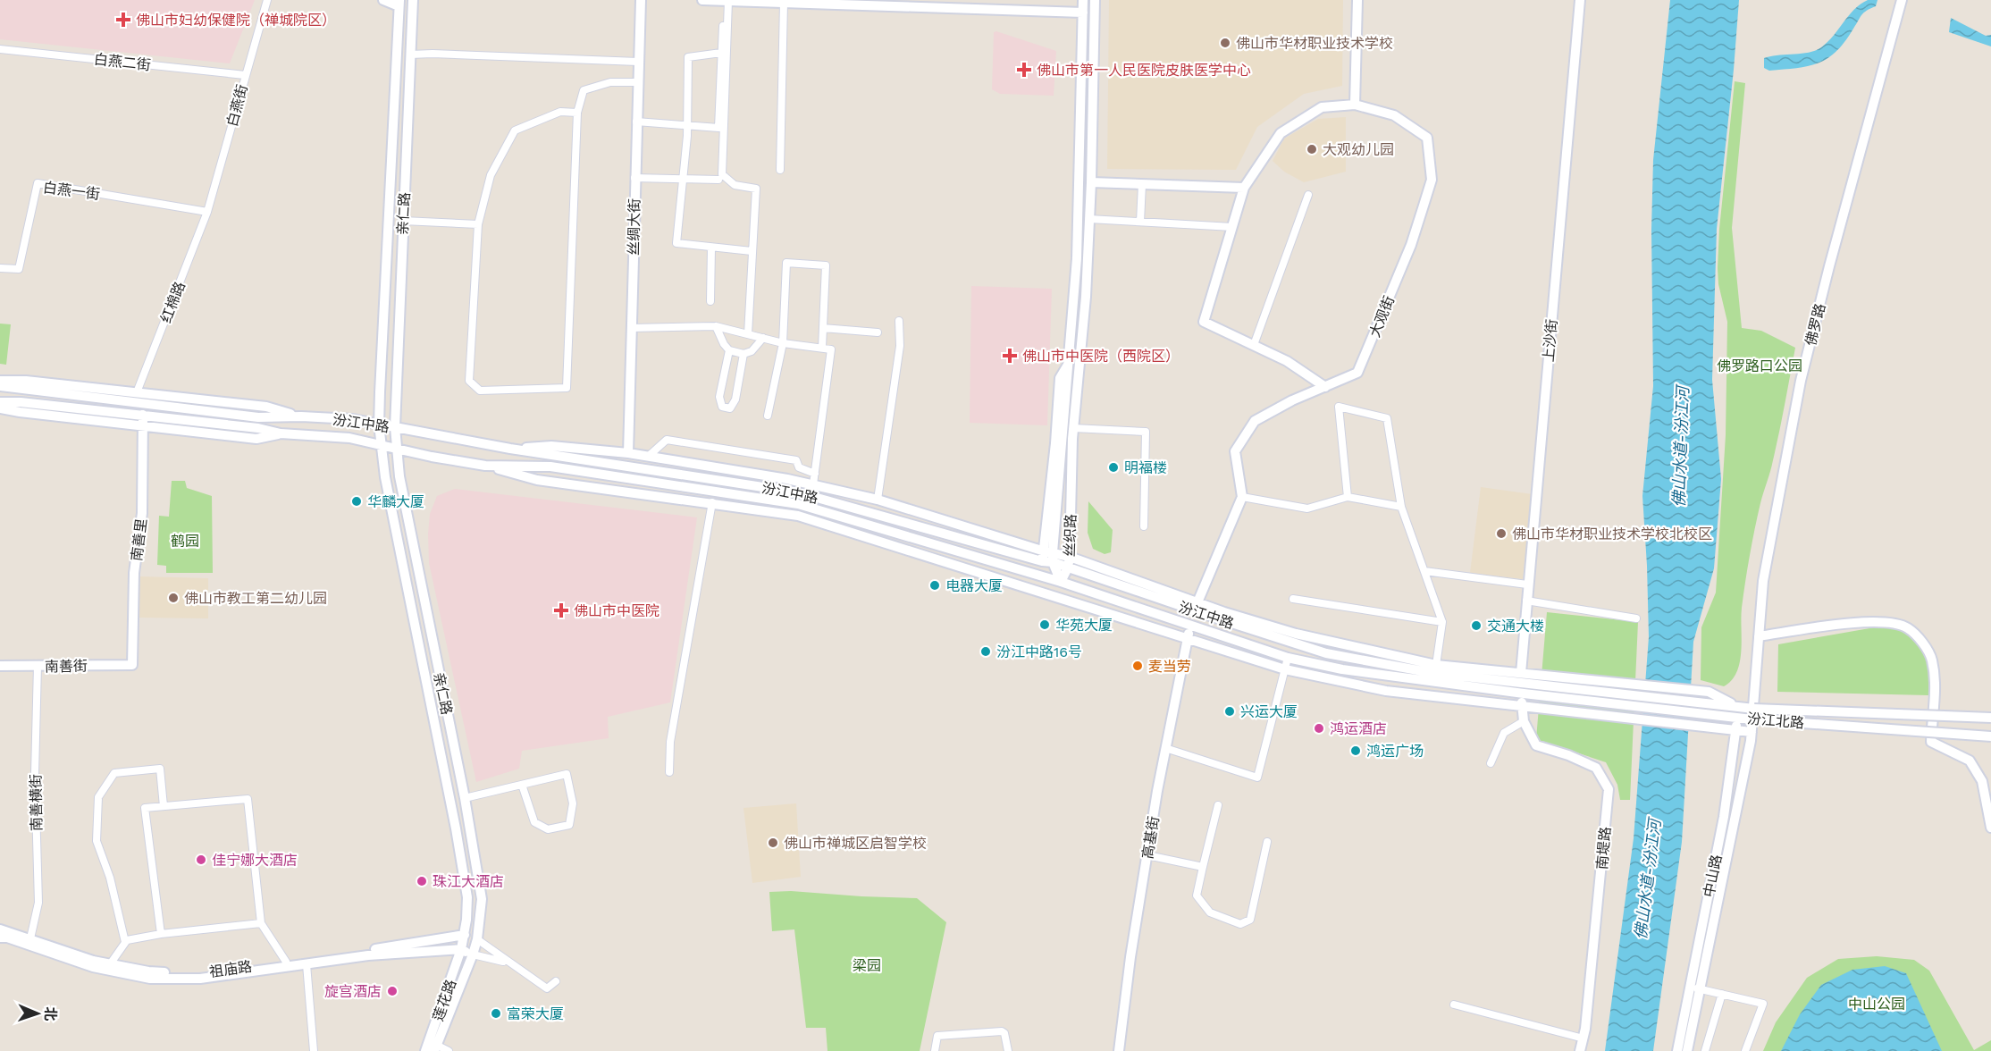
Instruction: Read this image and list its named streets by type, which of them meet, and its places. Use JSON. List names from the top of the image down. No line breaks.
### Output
{"streets":{"main road":["亲仁路","丝绸大街","大观街","佛罗路","上沙街","汾江中路","丝织路","南善里","南善街","汾江北路","高基街","南堤路","中山路","祖庙路","莲花路"],"street":["白燕二街","白燕街","白燕一街","红棉路","南善横街"]},"crossings":[["白燕二街","白燕街"],["白燕街","白燕一街"],["白燕街","红棉路"],["白燕一街","红棉路"],["亲仁路","汾江中路"],["亲仁路","祖庙路"],["亲仁路","莲花路"],["佛罗路","汾江北路"],["佛罗路","中山路"],["上沙街","汾江中路"],["汾江中路","丝织路"],["汾江中路","汾江北路"],["汾江中路","高基街"],["汾江中路","南堤路"],["南善里","南善街"],["南善街","南善横街"],["汾江北路","中山路"],["南善横街","祖庙路"],["祖庙路","莲花路"]],"water":["佛山水道-汾江河"],"parks":["佛罗路口公园","鹤园","梁园","中山公园"],"places":{"health":["佛山市妇幼保健院（禅城院区）","佛山市第一人民医院皮肤医学中心","佛山市中医院（西院区）","佛山市中医院"],"other":["佛山市华材职业技术学校","大观幼儿园","明福楼","华麟大厦","佛山市华材职业技术学校北校区","电器大厦","佛山市教工第二幼儿园","华苑大厦","交通大楼","汾江中路16号","麦当劳","兴运大厦","鸿运酒店","鸿运广场","佛山市禅城区启智学校","佳宁娜大酒店","珠江大酒店","旋宫酒店","富荣大厦"]},"north":"right"}
